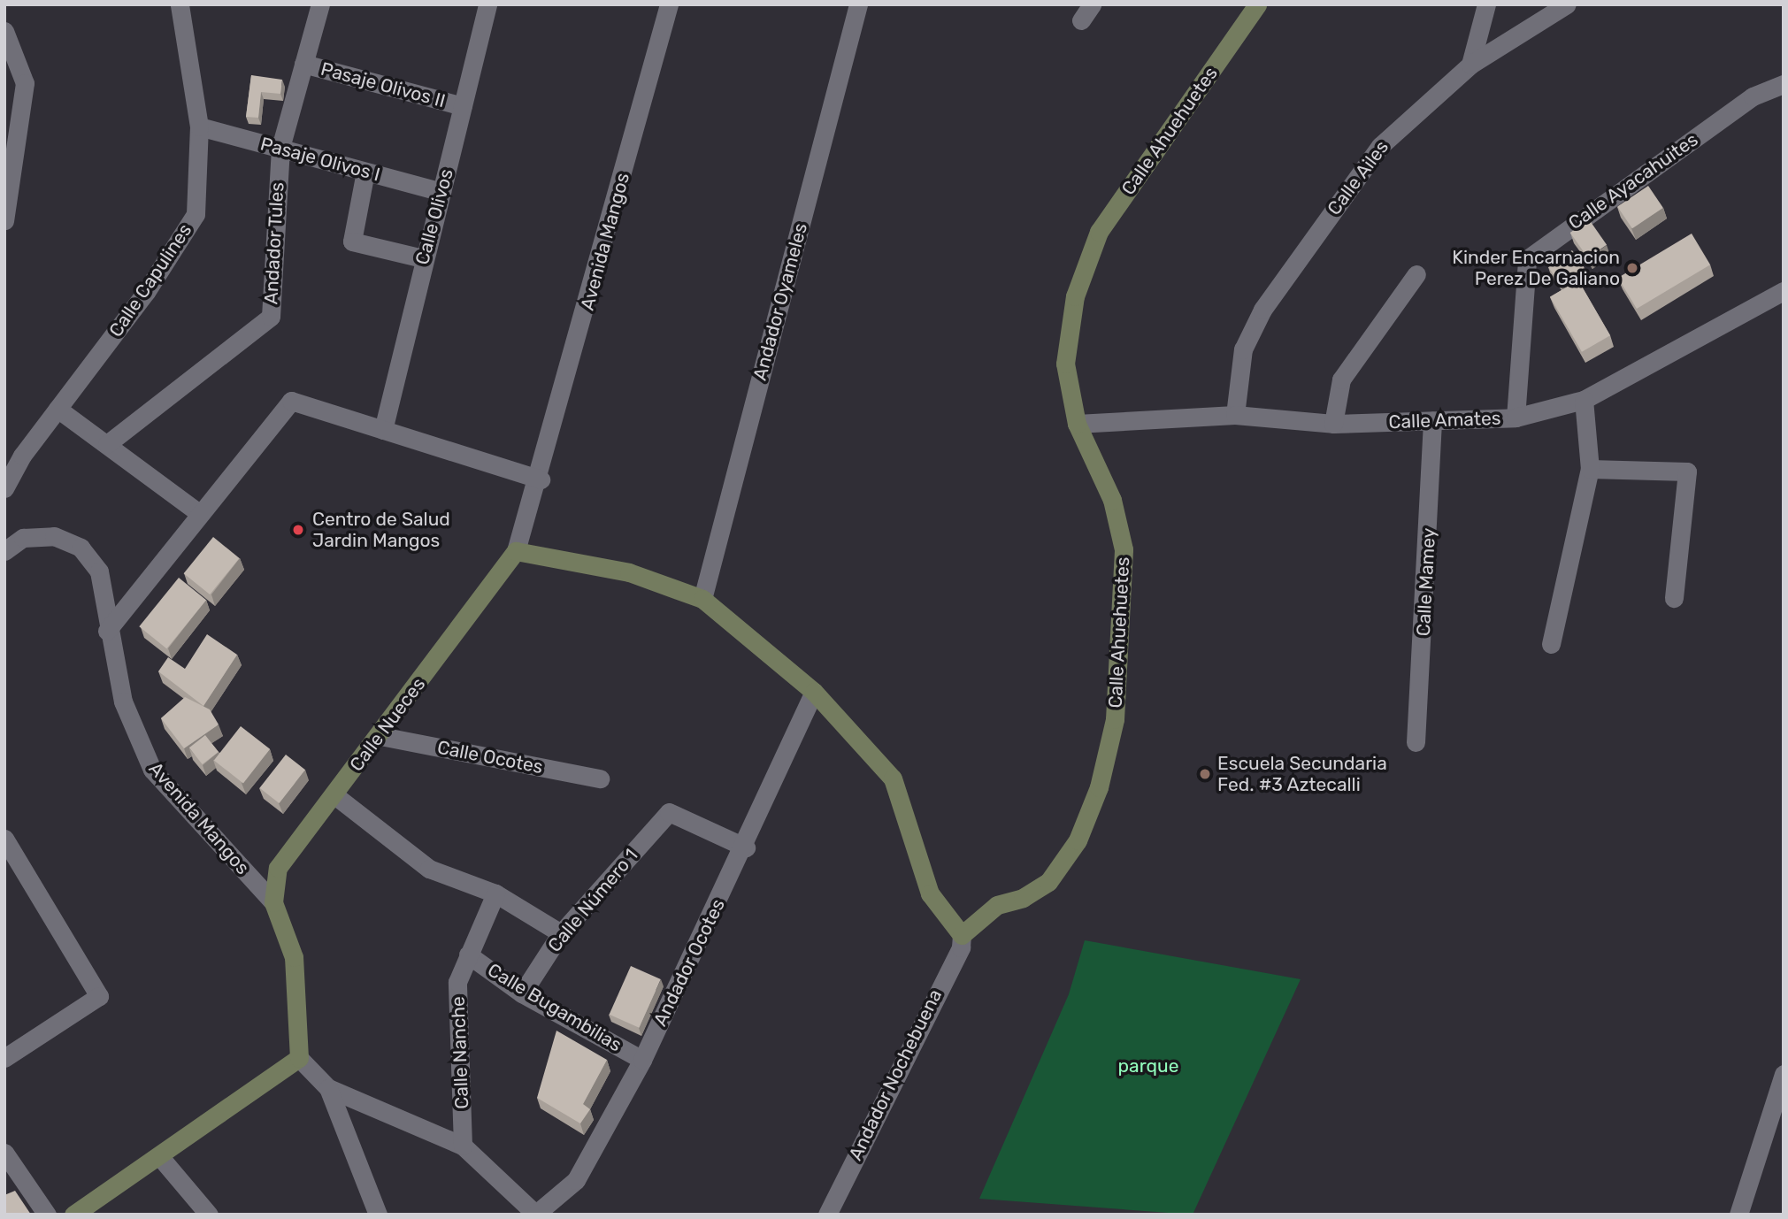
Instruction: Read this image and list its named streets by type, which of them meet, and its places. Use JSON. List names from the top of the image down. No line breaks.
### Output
{"streets":{"main road":["Calle Ahuehuetes","Avenida Mangos","Calle Nueces"],"street":["Pasaje Olivos II","Pasaje Olivos I","Calle Ailes","Calle Ayacahuites","Calle Olivos","Andador Tules","Calle Capulines","Andador Oyameles","Calle Amates","Calle Mamey","Calle Ocotes","Calle Número 1","Andador Ocotes","Calle Bugambilias","Calle Nanche","Andador Nochebuena"]},"crossings":[["Pasaje Olivos II","Calle Olivos"],["Pasaje Olivos II","Andador Tules"],["Calle Ahuehuetes","Calle Amates"],["Calle Ahuehuetes","Andador Nochebuena"],["Pasaje Olivos I","Calle Olivos"],["Pasaje Olivos I","Andador Tules"],["Pasaje Olivos I","Calle Capulines"],["Calle Ailes","Calle Amates"],["Calle Ayacahuites","Calle Amates"],["Avenida Mangos","Calle Nueces"],["Calle Amates","Calle Mamey"],["Calle Nueces","Calle Ocotes"],["Calle Número 1","Andador Ocotes"],["Calle Número 1","Calle Bugambilias"],["Andador Ocotes","Calle Bugambilias"],["Calle Bugambilias","Calle Nanche"]],"parks":["parque"],"places":["Kinder Encarnacion Perez De Galiano","Centro de Salud Jardin Mangos","Escuela Secundaria Fed. #3 Aztecalli"]}
